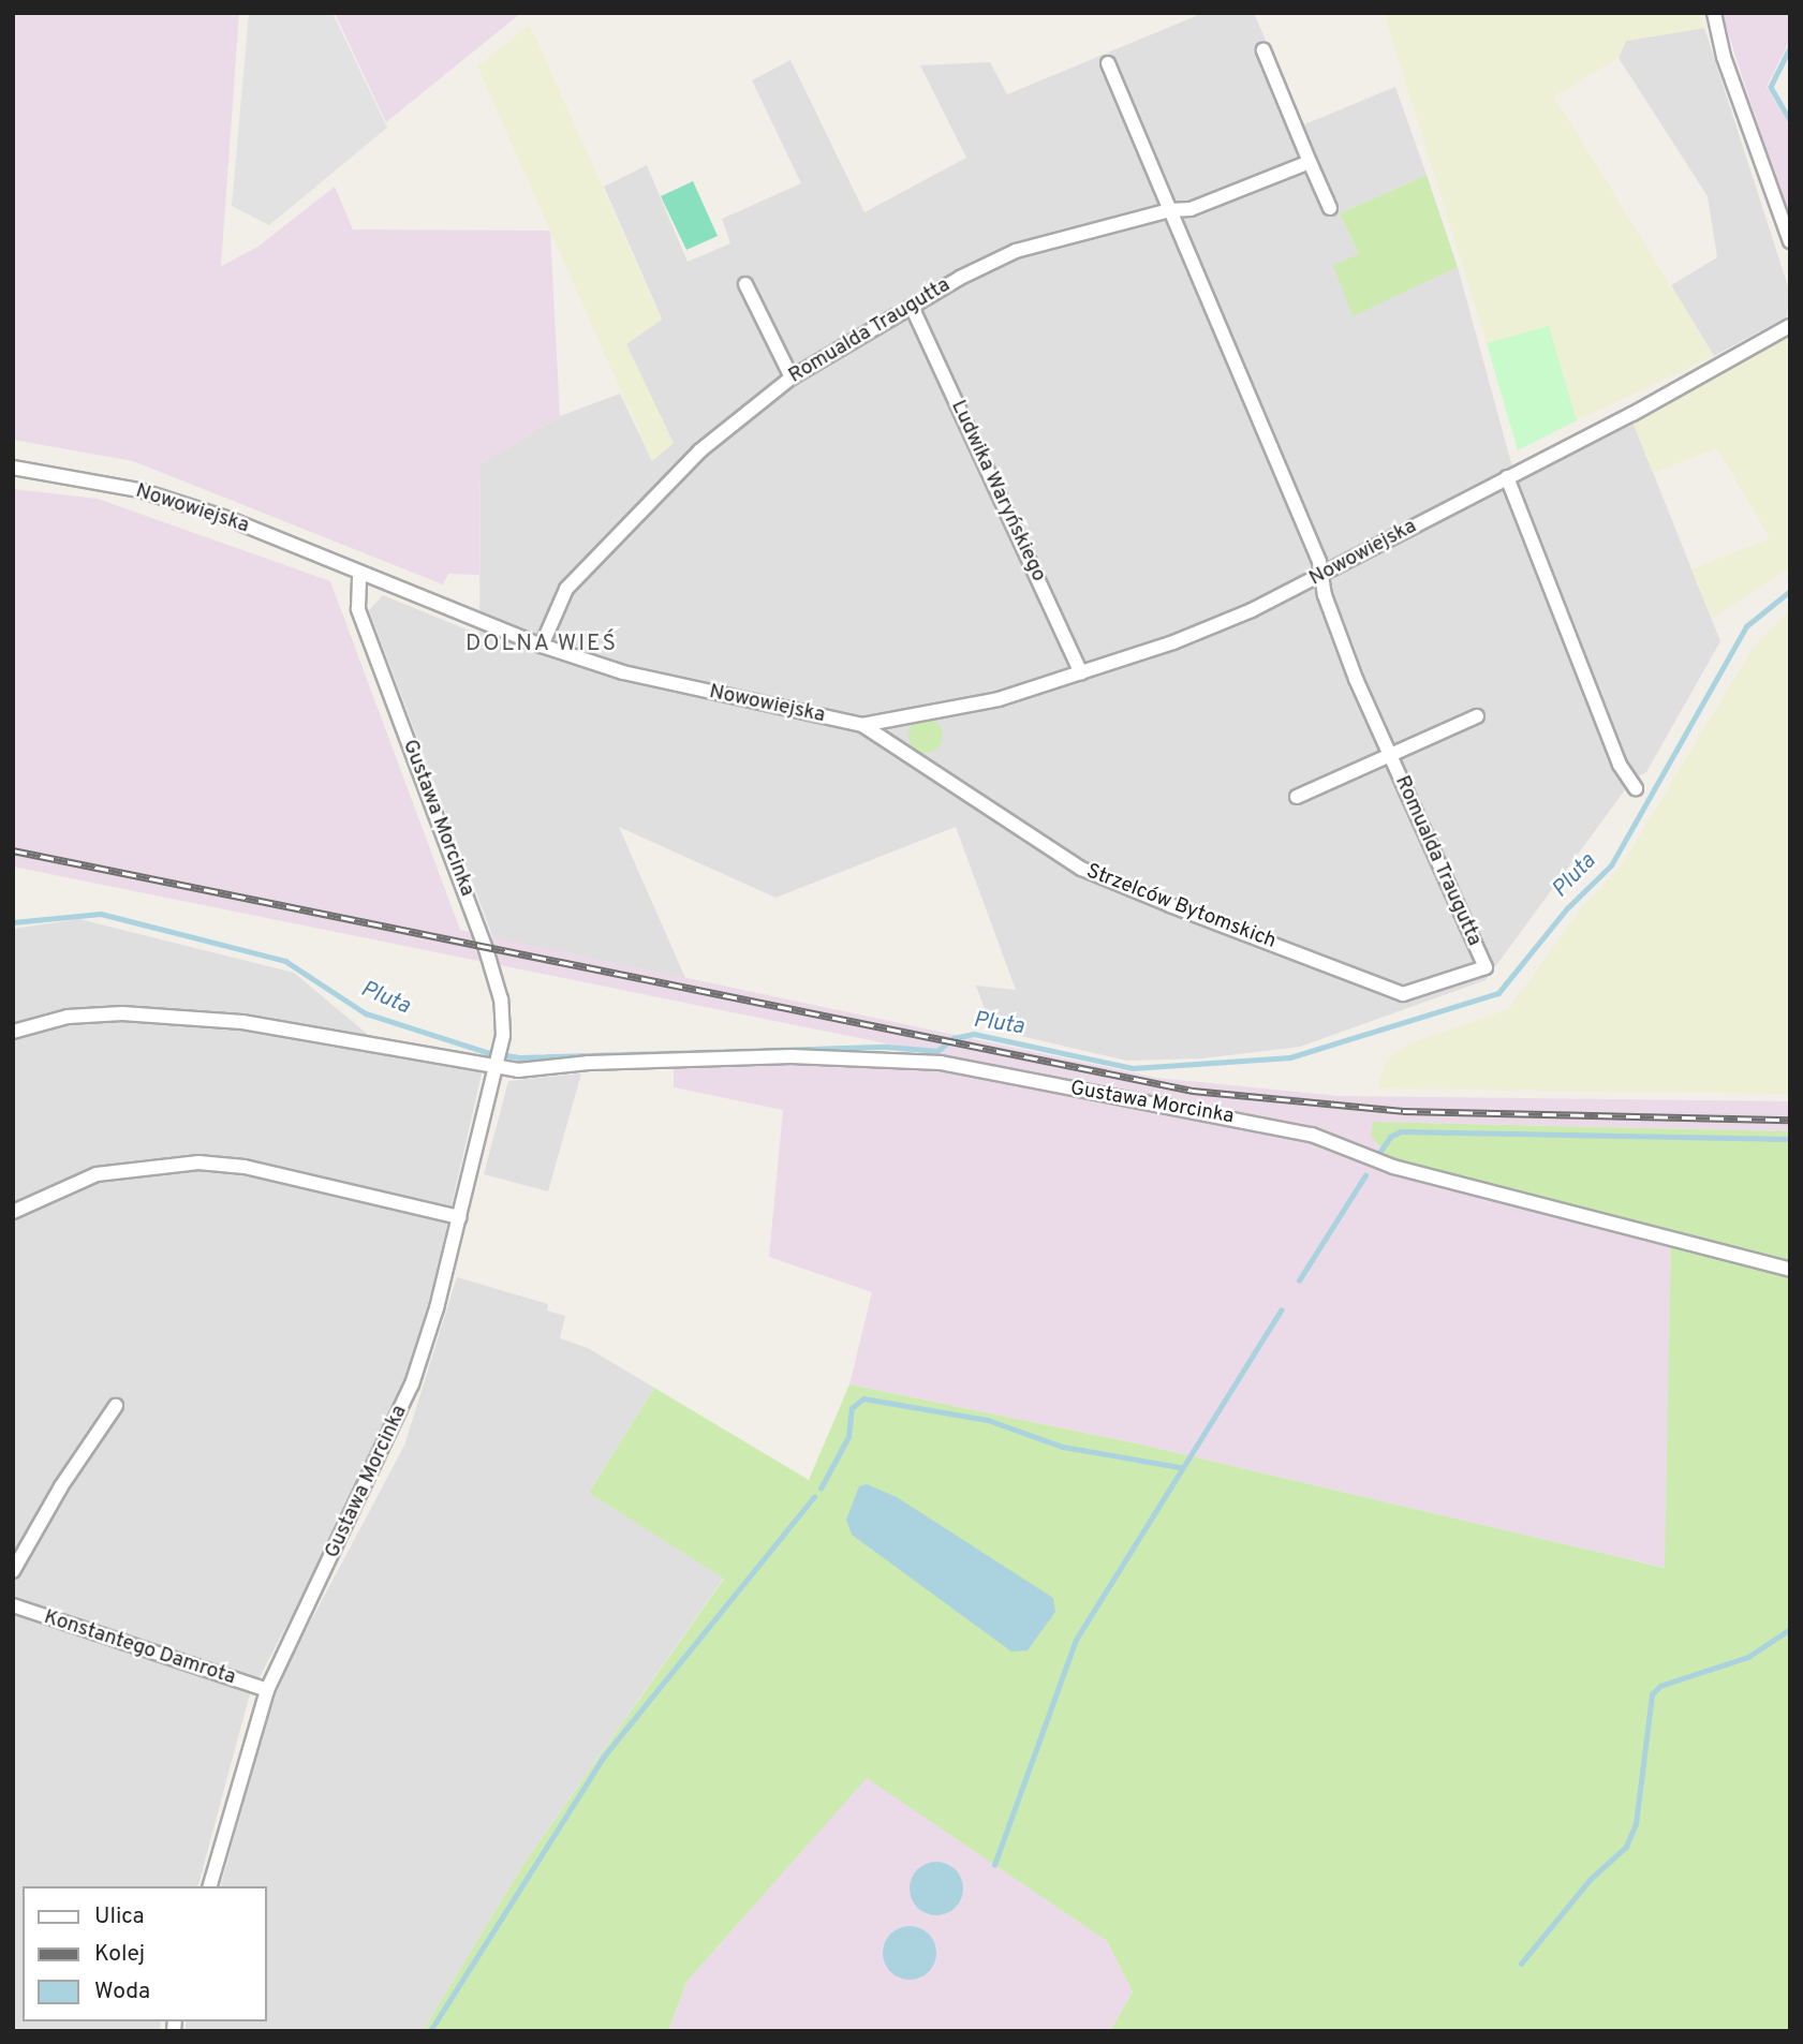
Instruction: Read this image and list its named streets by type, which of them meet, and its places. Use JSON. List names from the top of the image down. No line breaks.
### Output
{"streets":{"street":["Romualda Traugutta","Ludwika Waryńskiego","Nowowiejska","Gustawa Morcinka","Strzelców Bytomskich","Konstantego Damrota"]},"crossings":[["Romualda Traugutta","Ludwika Waryńskiego"],["Romualda Traugutta","Nowowiejska"],["Romualda Traugutta","Strzelców Bytomskich"],["Ludwika Waryńskiego","Nowowiejska"],["Nowowiejska","Gustawa Morcinka"],["Nowowiejska","Strzelców Bytomskich"],["Gustawa Morcinka","Konstantego Damrota"]],"districts":["DOLNA WIEŚ"],"water":["Pluta"],"legend":["Ulica","Kolej","Woda"]}
